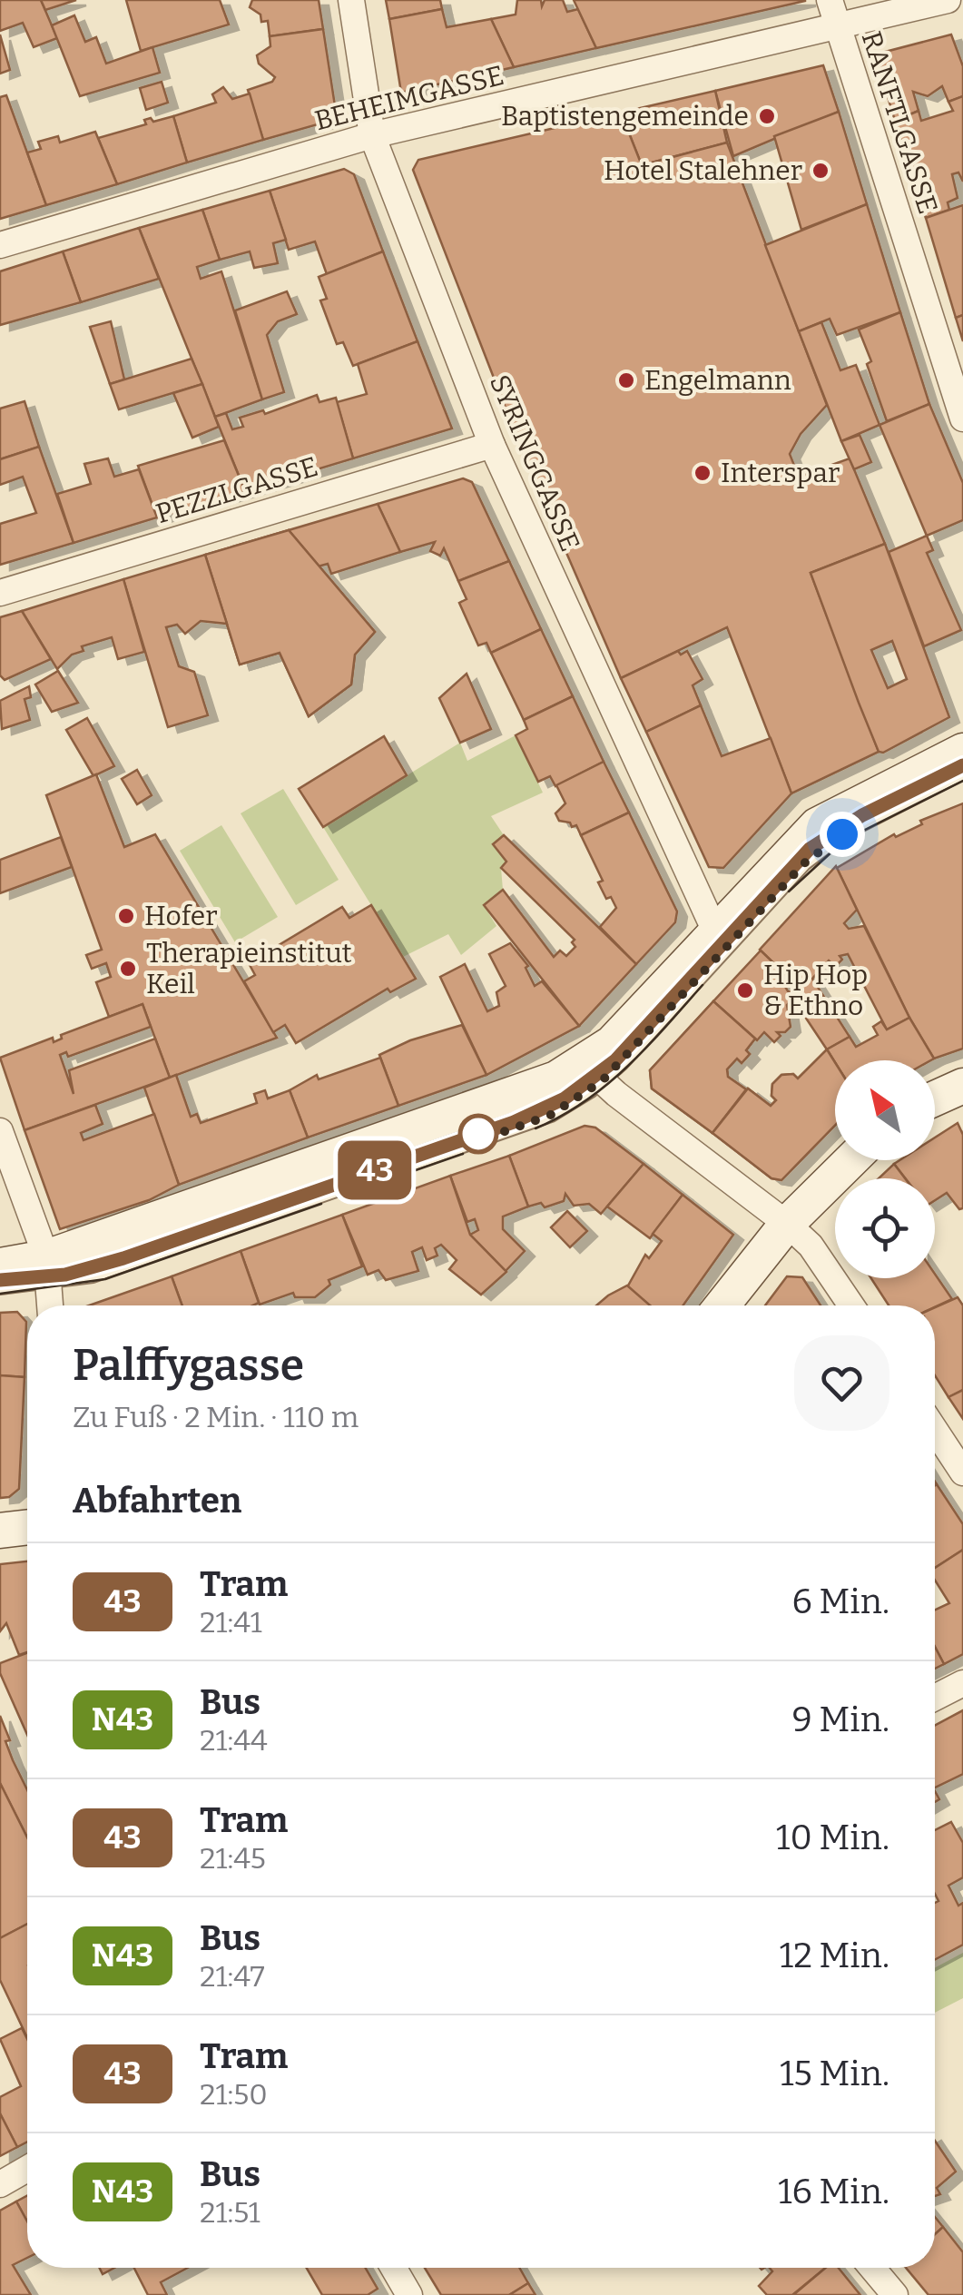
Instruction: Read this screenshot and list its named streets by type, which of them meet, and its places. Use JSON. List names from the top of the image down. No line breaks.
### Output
{"streets":{"street":["BEHEIMGASSE","RANFTLGASSE","SYRINGGASSE","PEZZLGASSE"]},"crossings":[["BEHEIMGASSE","RANFTLGASSE"],["BEHEIMGASSE","SYRINGGASSE"],["SYRINGGASSE","PEZZLGASSE"]],"places":["Baptistengemeinde","Hotel Stalehner","Engelmann","Interspar","Hofer","Therapieinstitut Keil","Hip Hop & Ethno"],"lines":["tram line 43"],"north":"top left","page":{"on_map":"43","heading":[["Palffygasse","Zu Fuß · 2 Min. · 110 m"],"Abfahrten"],"list":[{"mark":"43","name":"Tram","note":"21:41","value":"6 Min."},{"mark":"N43","name":"Bus","note":"21:44","value":"9 Min."},{"mark":"43","name":"Tram","note":"21:45","value":"10 Min."},{"mark":"N43","name":"Bus","note":"21:47","value":"12 Min."},{"mark":"43","name":"Tram","note":"21:50","value":"15 Min."},{"mark":"N43","name":"Bus","note":"21:51","value":"16 Min."}]}}
